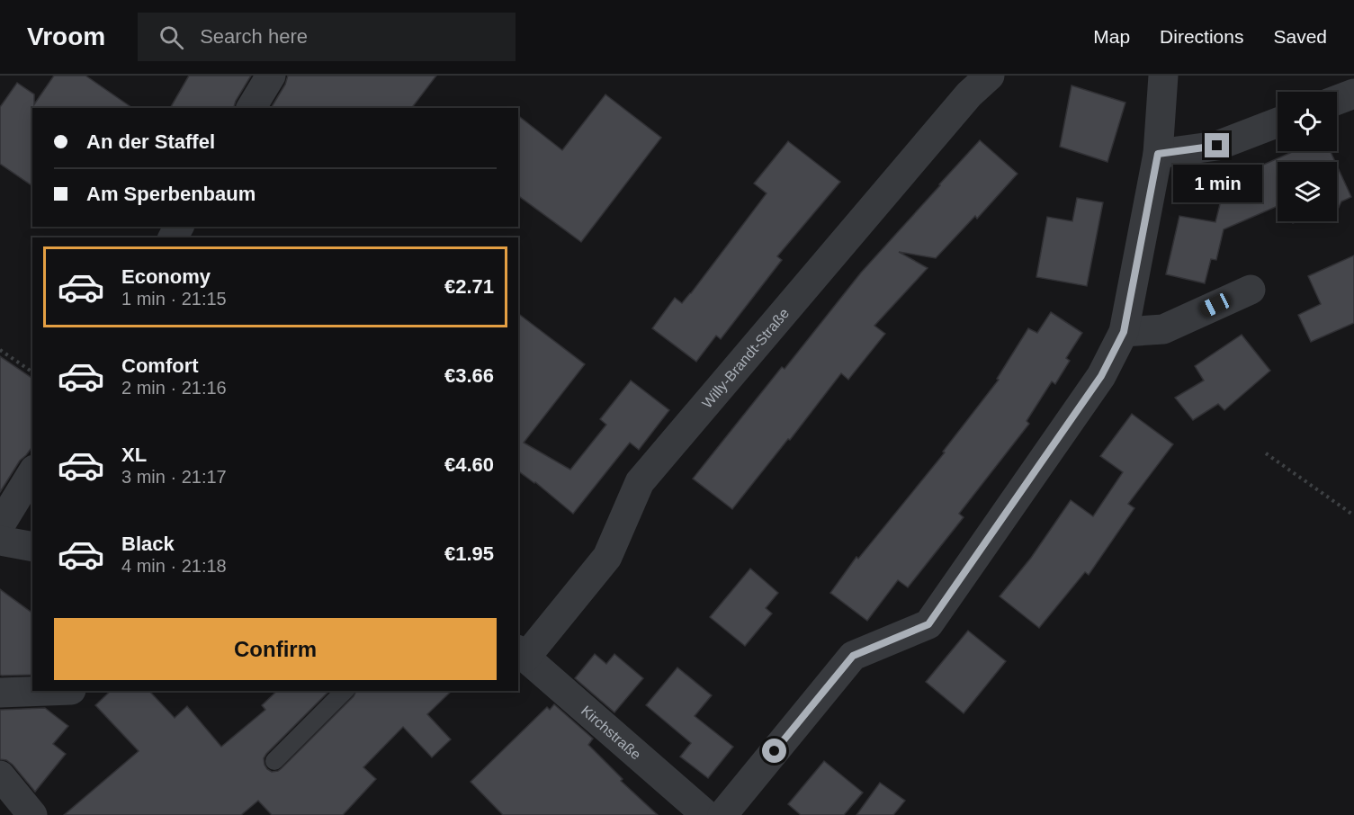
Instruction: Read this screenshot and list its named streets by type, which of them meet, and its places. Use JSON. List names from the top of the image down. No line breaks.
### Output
{"streets":{"street":["Willy-Brandt-Straße","Kirchstraße"]},"crossings":[["Willy-Brandt-Straße","Kirchstraße"]],"page":{"header":"Vroom","search":"Search here","nav":["Map","Directions","Saved"],"banner":["An der Staffel","Am Sperbenbaum"],"bubble":"1 min","list":[{"name":"Economy","note":"1 min · 21:15","value":"€2.71"},{"name":"Comfort","note":"2 min · 21:16","value":"€3.66"},{"name":"XL","note":"3 min · 21:17","value":"€4.60"},{"name":"Black","note":"4 min · 21:18","value":"€1.95"}],"buttons":"Confirm"}}
